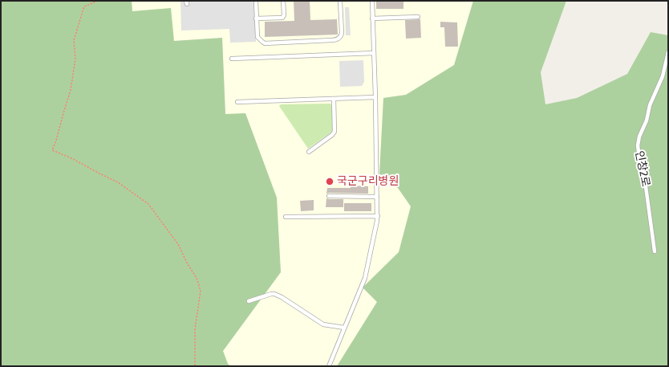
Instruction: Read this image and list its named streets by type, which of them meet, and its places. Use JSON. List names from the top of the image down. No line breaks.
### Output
{"streets":{"lane":["인창2로"]},"places":["국군구리병원"]}
